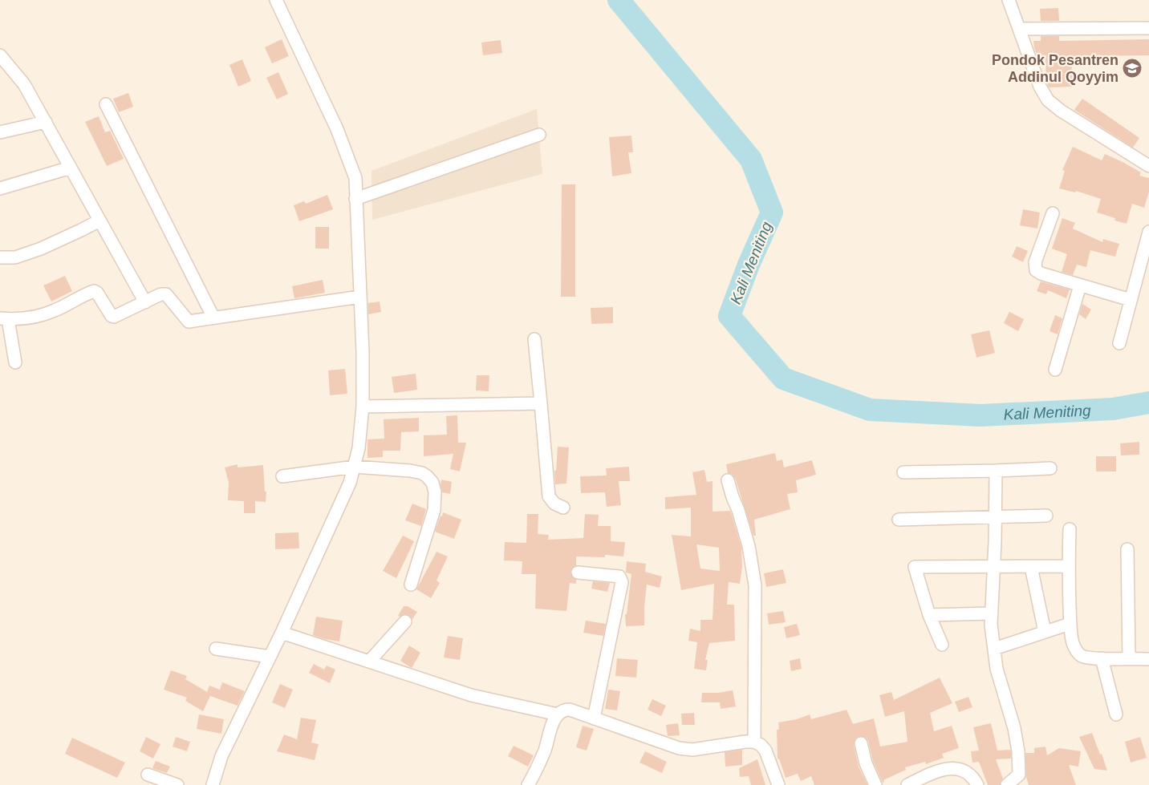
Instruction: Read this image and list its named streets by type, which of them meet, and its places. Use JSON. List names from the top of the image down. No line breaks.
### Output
{"water":["Kali Meniting"],"places":{"school or university":["Pondok Pesantren Addinul Qoyyim"]}}
